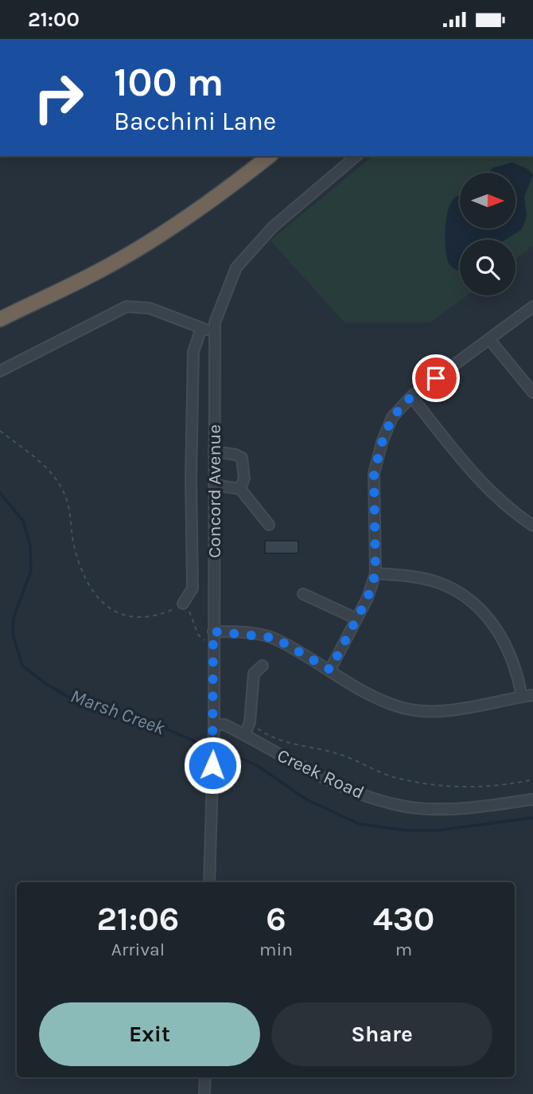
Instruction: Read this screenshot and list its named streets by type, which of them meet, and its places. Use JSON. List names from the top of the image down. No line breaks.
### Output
{"streets":{"street":["Concord Avenue","Creek Road"]},"crossings":[["Concord Avenue","Creek Road"]],"water":["Marsh Creek"],"north":"right","page":{"status":"21:00","turn":["100 m","Bacchini Lane"],"eta":["21:06","Arrival","6","min","430","m"],"buttons":["Exit","Share"]}}
